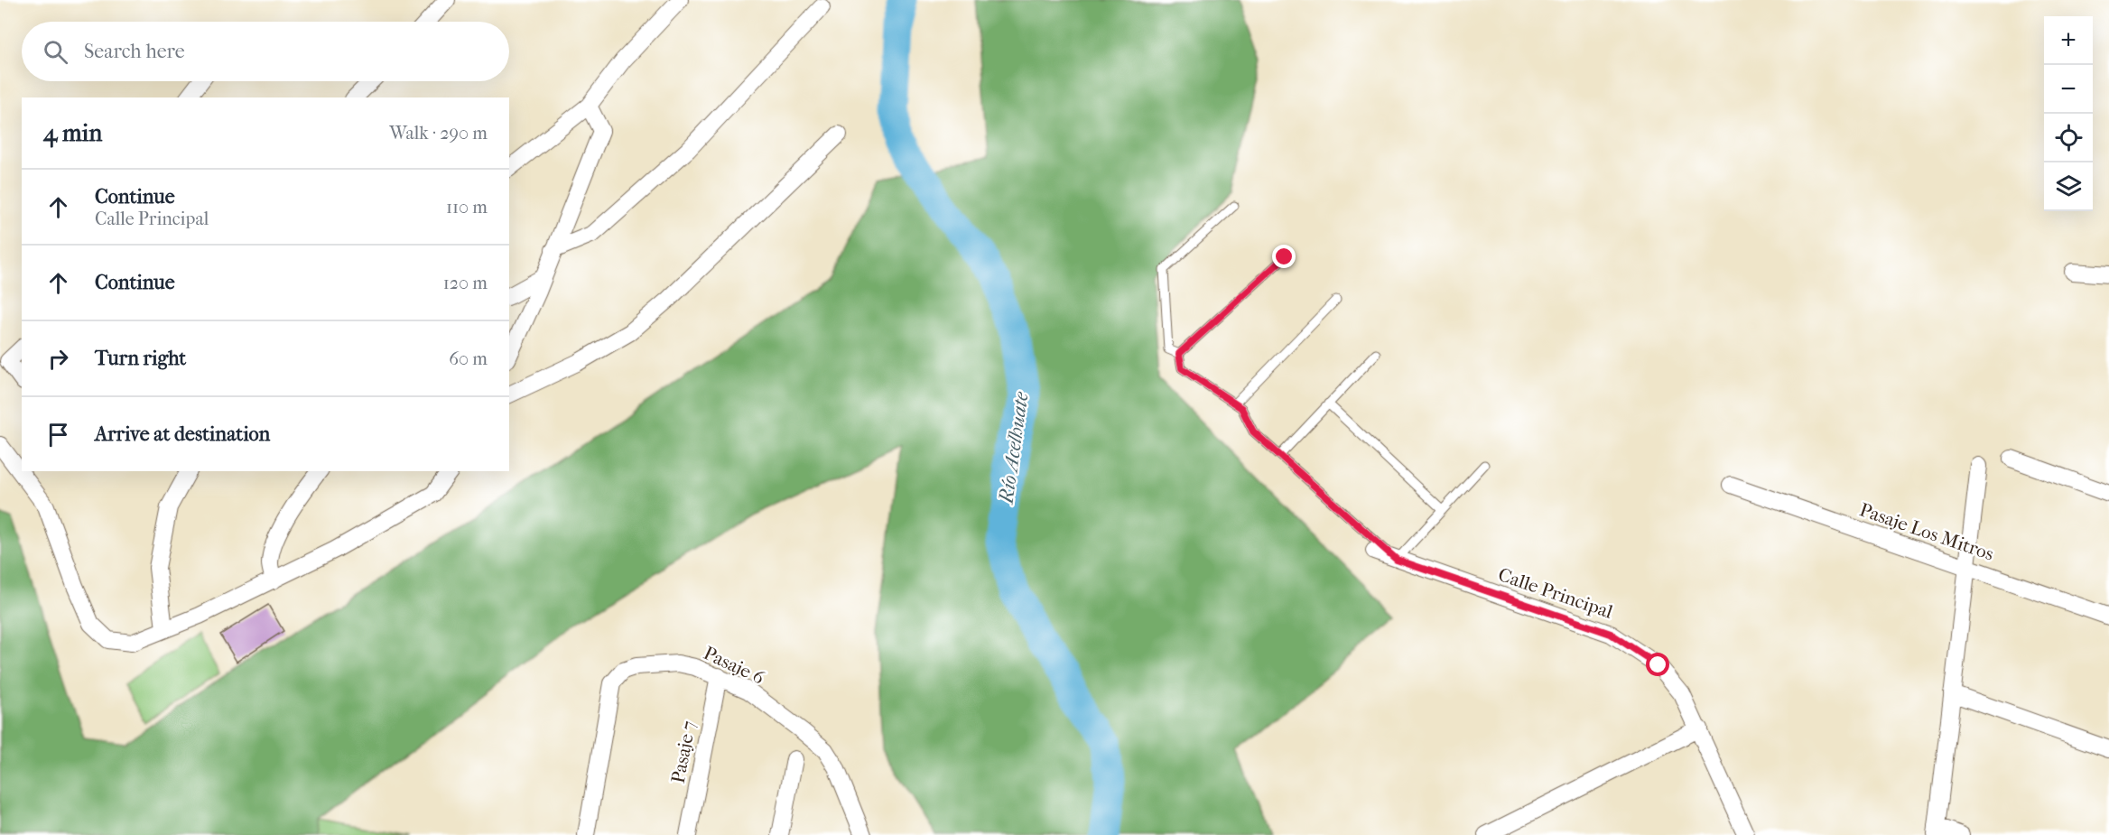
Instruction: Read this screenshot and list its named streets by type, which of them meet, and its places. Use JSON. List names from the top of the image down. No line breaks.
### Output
{"streets":{"street":["Pasaje Los Mitros","Calle Principal","Pasaje 6","Pasaje 7"]},"crossings":[["Pasaje 6","Pasaje 7"]],"water":["Río Acelhuate"],"page":{"map_buttons":["+","−"],"search":"Search here","heading":["4 min","Walk · 290 m"],"list":[["Continue","Calle Principal","110 m"],["Continue","120 m"],["Turn right","60 m"],"Arrive at destination"]}}
